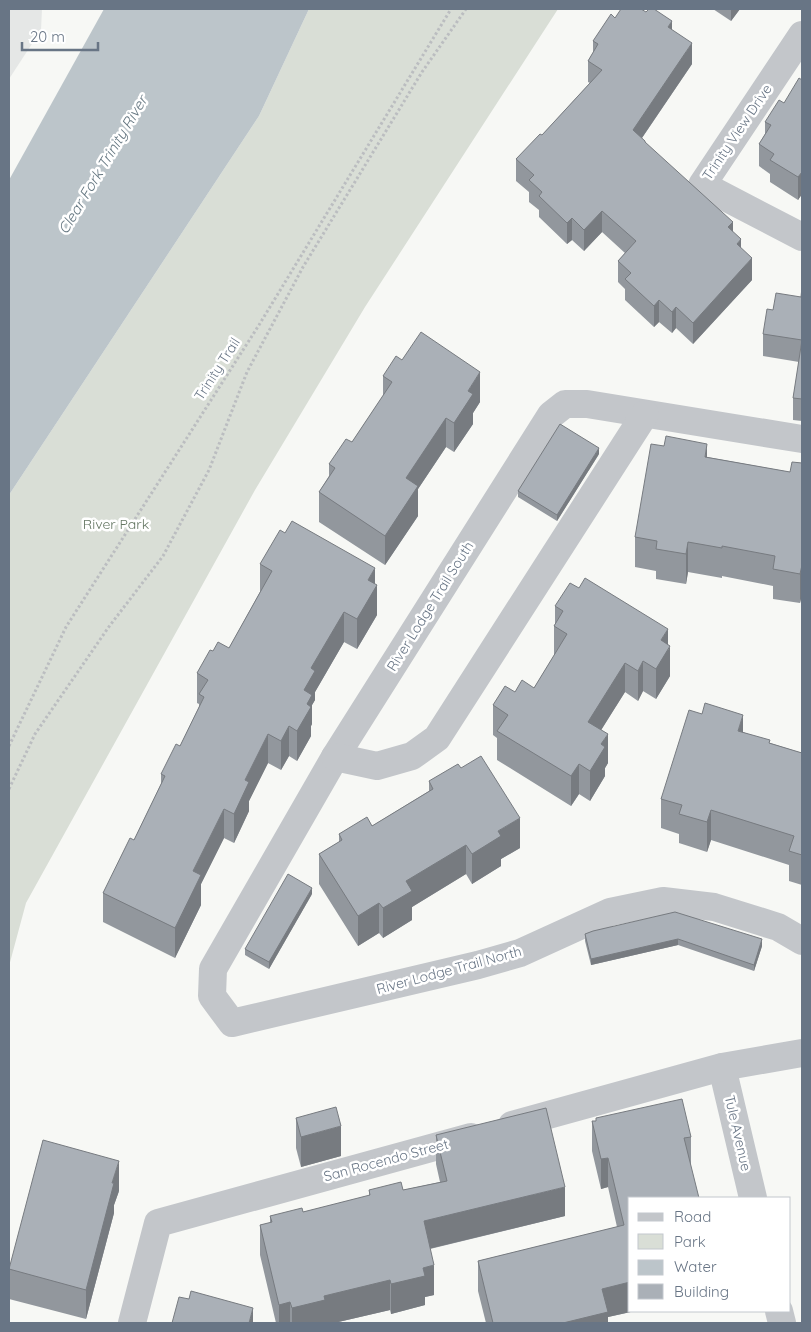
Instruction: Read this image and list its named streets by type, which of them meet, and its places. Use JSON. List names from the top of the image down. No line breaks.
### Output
{"streets":{"lane":["Trinity View Drive","River Lodge Trail South","River Lodge Trail North","Tule Avenue","San Rocendo Street"],"path":["Trinity Trail"]},"crossings":[["River Lodge Trail South","River Lodge Trail North"],["Tule Avenue","San Rocendo Street"]],"water":["Clear Fork Trinity River"],"parks":["River Park"],"legend":["Road","Park","Water","Building"],"scale_bar":"20 m"}
